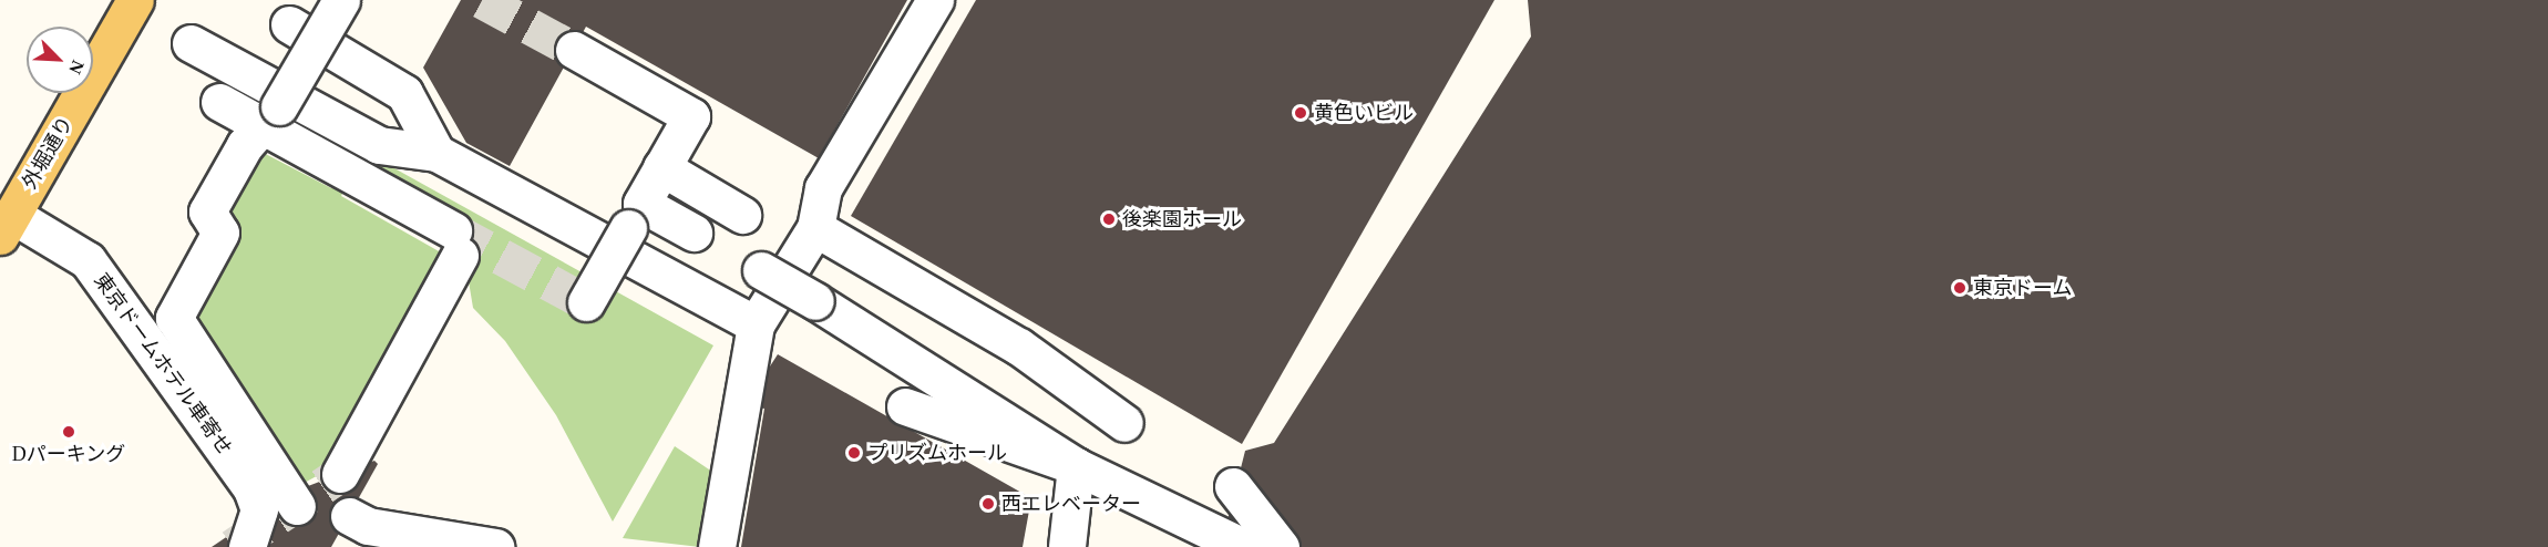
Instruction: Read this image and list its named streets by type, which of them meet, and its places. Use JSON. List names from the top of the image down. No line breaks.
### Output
{"streets":{"main road":["外堀通り"],"street":["東京ドームホテル車寄せ"]},"crossings":[["外堀通り","東京ドームホテル車寄せ"]],"places":["黄色いビル","後楽園ホール","東京ドーム","Dパーキング","プリズムホール","西エレベーター"],"north":"bottom right"}
